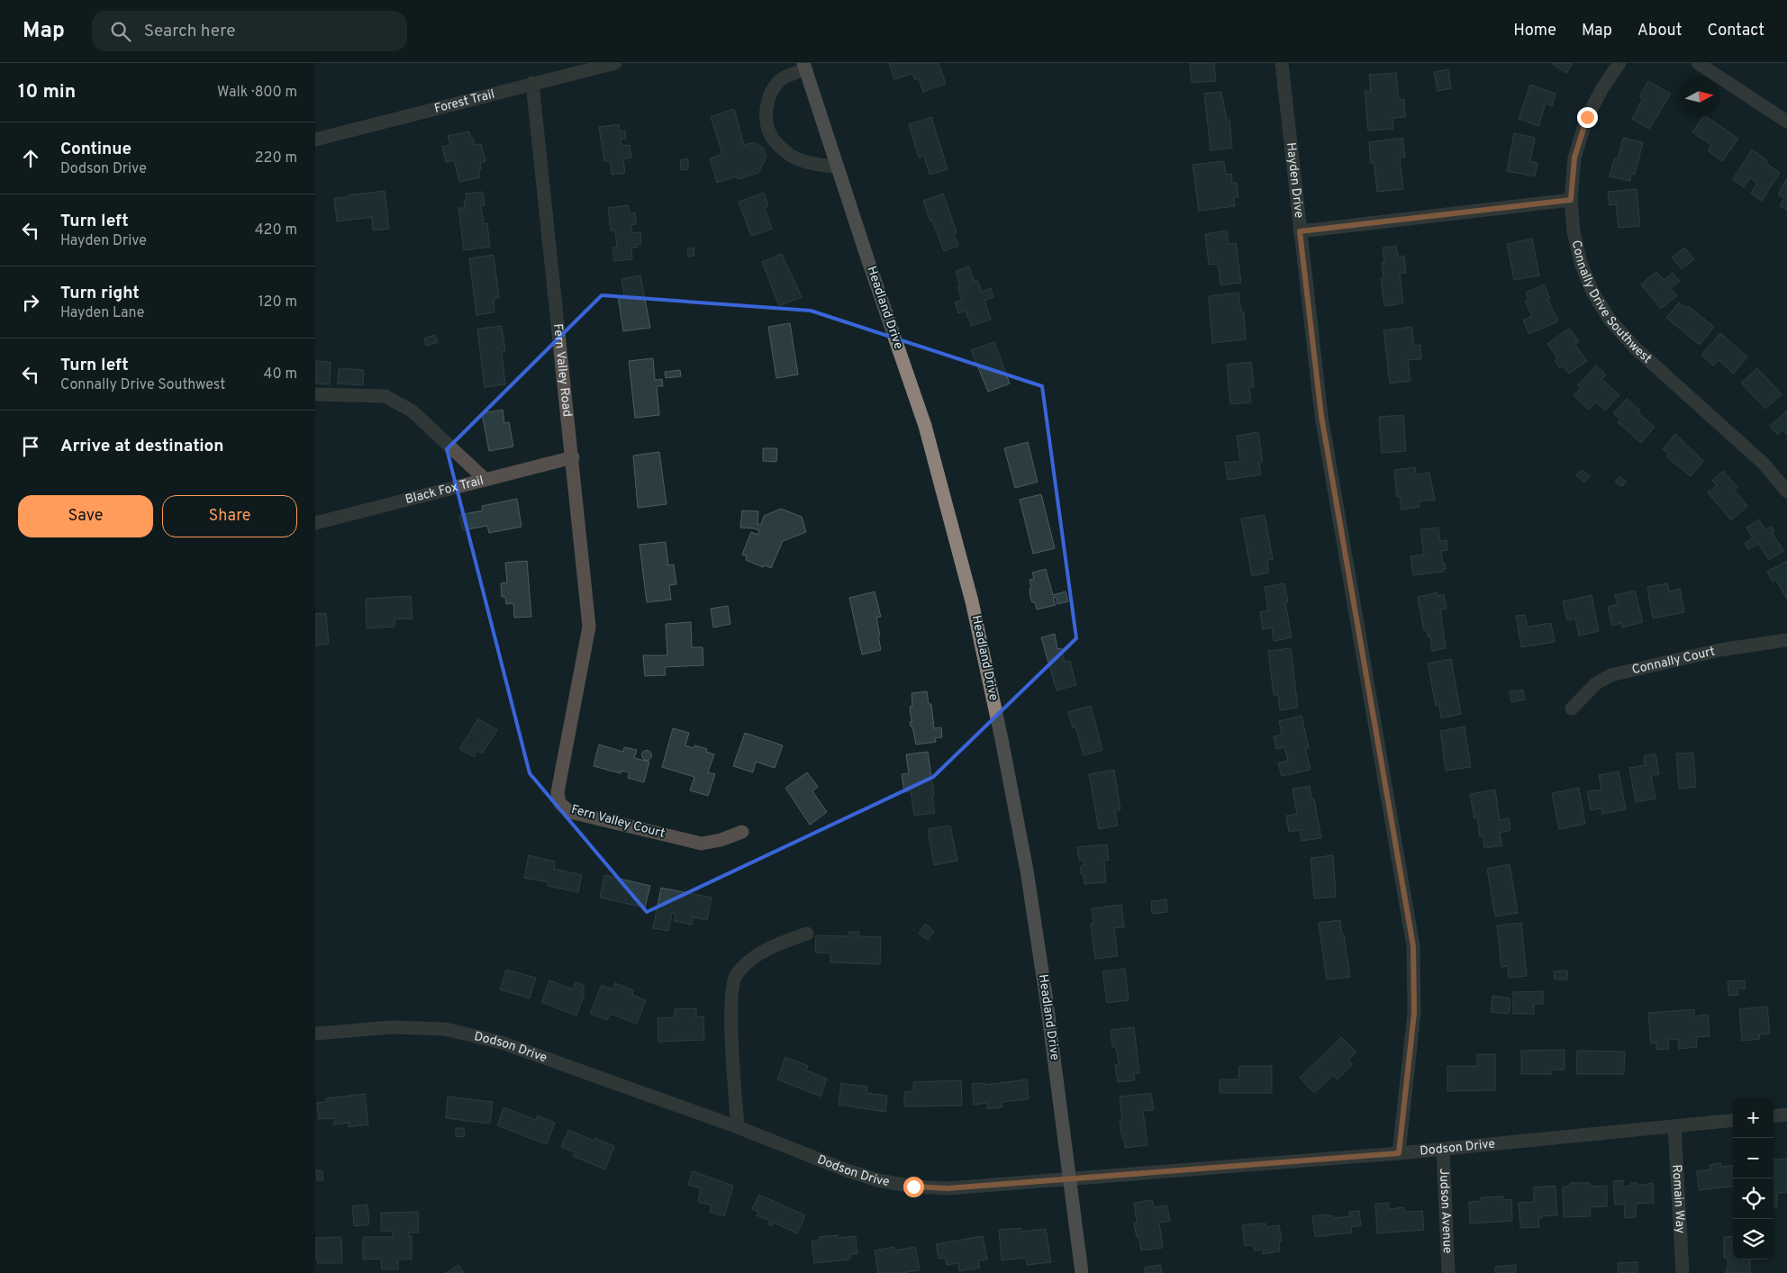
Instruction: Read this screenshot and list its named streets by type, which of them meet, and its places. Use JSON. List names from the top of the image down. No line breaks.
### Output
{"streets":{"main road":["Headland Drive"],"street":["Forest Trail","Hayden Drive","Connally Drive Southwest","Fern Valley Road","Black Fox Trail","Connally Court","Fern Valley Court","Dodson Drive","Romain Way","Judson Avenue"]},"crossings":[["Forest Trail","Fern Valley Road"],["Hayden Drive","Dodson Drive"],["Headland Drive","Dodson Drive"],["Fern Valley Road","Black Fox Trail"],["Fern Valley Road","Fern Valley Court"],["Dodson Drive","Romain Way"],["Dodson Drive","Judson Avenue"]],"north":"right","page":{"header":"Map","search":"Search here","nav":["Home","Map","About","Contact"],"heading":["10 min","Walk · 800 m"],"list":[["Continue","Dodson Drive","220 m"],["Turn left","Hayden Drive","420 m"],["Turn right","Hayden Lane","120 m"],["Turn left","Connally Drive Southwest","40 m"],"Arrive at destination"],"buttons":["Save","Share"],"map_buttons":["+","−"]}}
